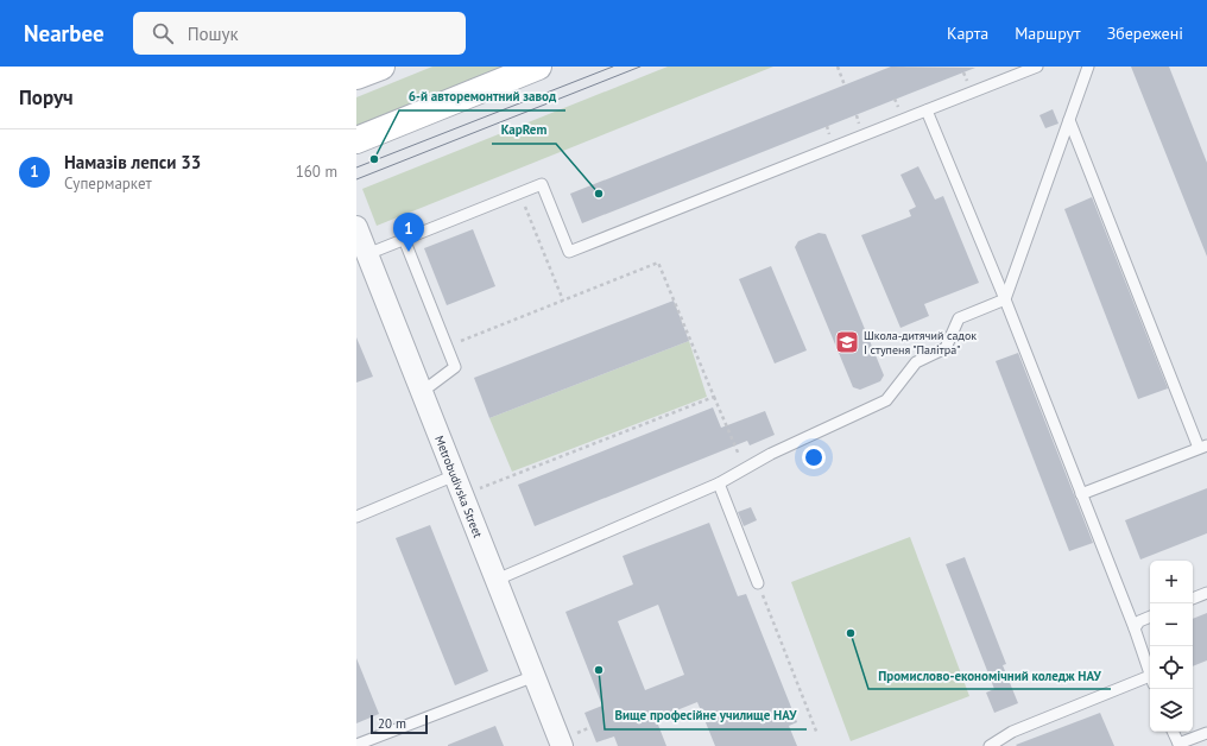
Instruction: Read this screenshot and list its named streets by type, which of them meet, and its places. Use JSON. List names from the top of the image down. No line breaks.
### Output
{"streets":{"street":["Metrobudivska Street"]},"places":{"other":["6-й авторемонтний завод","KapRem","Промислово-економічний коледж НАУ","Вище професійне училище НАУ"],"school or university":["Школа-дитячий садок І ступеня \"Палітра\""]},"scale_bar":"20 m","page":{"header":"Nearbee","search":"Пошук","nav":["Карта","Маршрут","Збережені"],"heading":"Поруч","list":[{"mark":"1","name":"Намазів лепси 33","note":"Супермаркет","value":"160 m"}],"pins":"1","map_buttons":["+","−"],"scale":"20 m"}}
